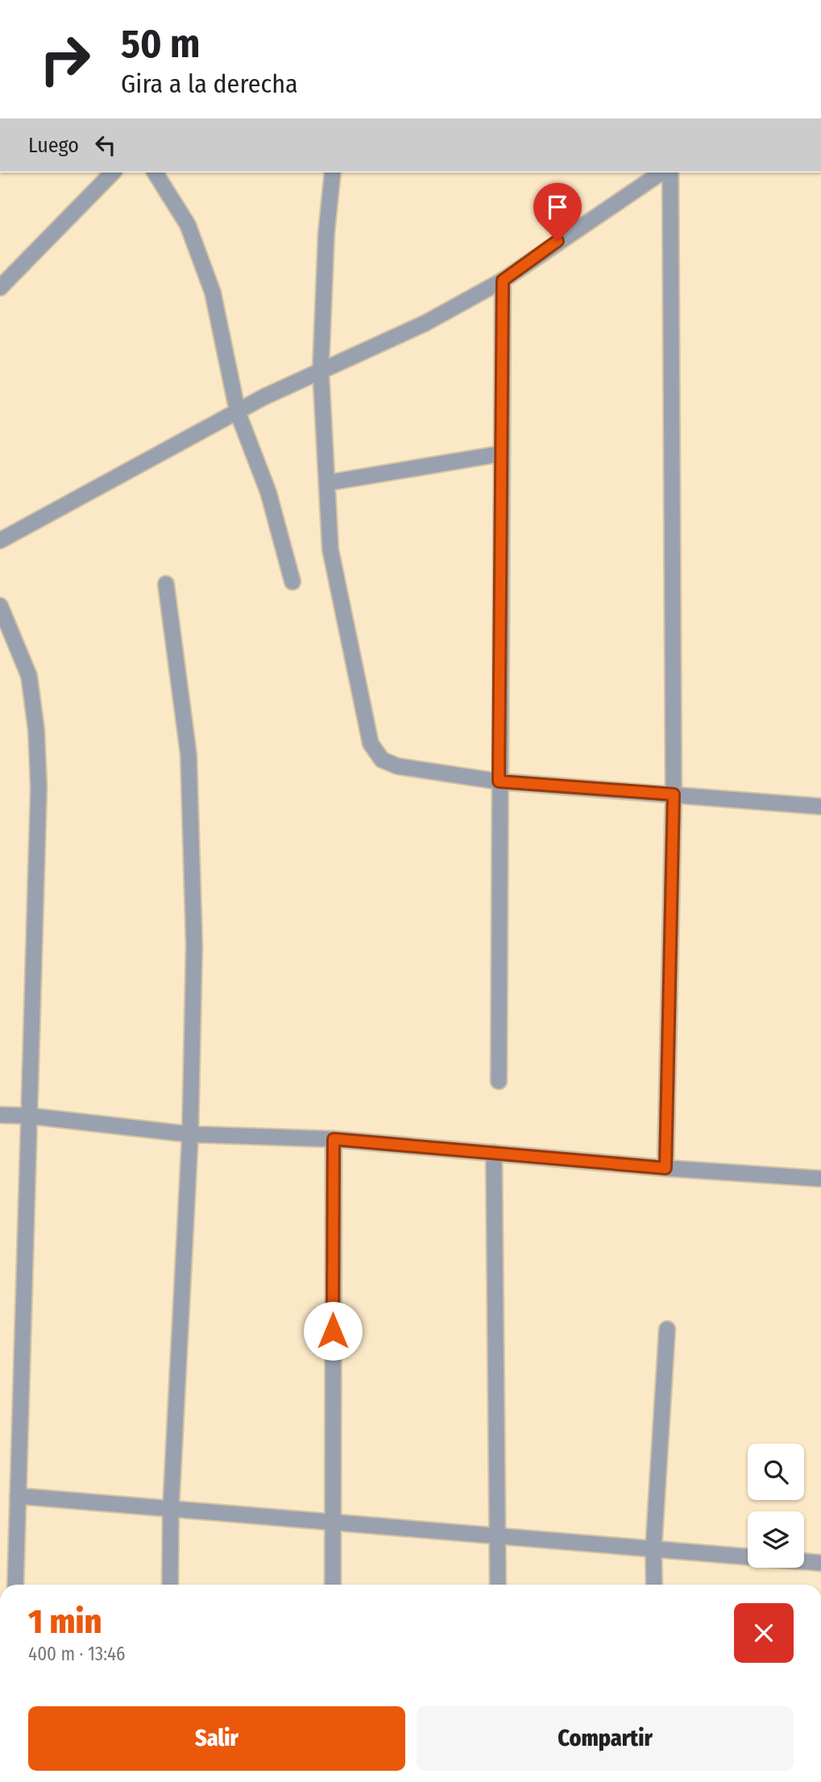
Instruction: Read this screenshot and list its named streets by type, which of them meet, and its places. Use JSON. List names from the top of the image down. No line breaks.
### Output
{"page":{"turn":["50 m","Gira a la derecha"],"then":"Luego","heading":["1 min","400 m · 13:46"],"buttons":["Salir","Compartir"]}}
